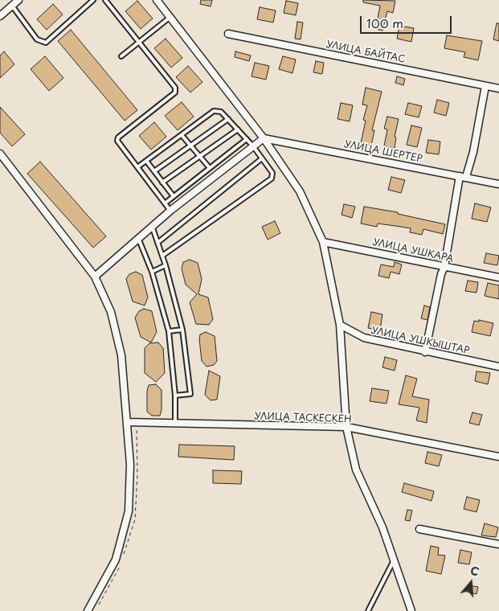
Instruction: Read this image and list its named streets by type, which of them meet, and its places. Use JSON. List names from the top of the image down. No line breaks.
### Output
{"streets":{"street":["УЛИЦА БАЙТАС","УЛИЦА ШЕРТЕР","УЛИЦА УШКАРА","УЛИЦА УШКЫШТАР","УЛИЦА ТАСКЕСКЕН"]},"scale_bar":"100 m","north":"top"}
